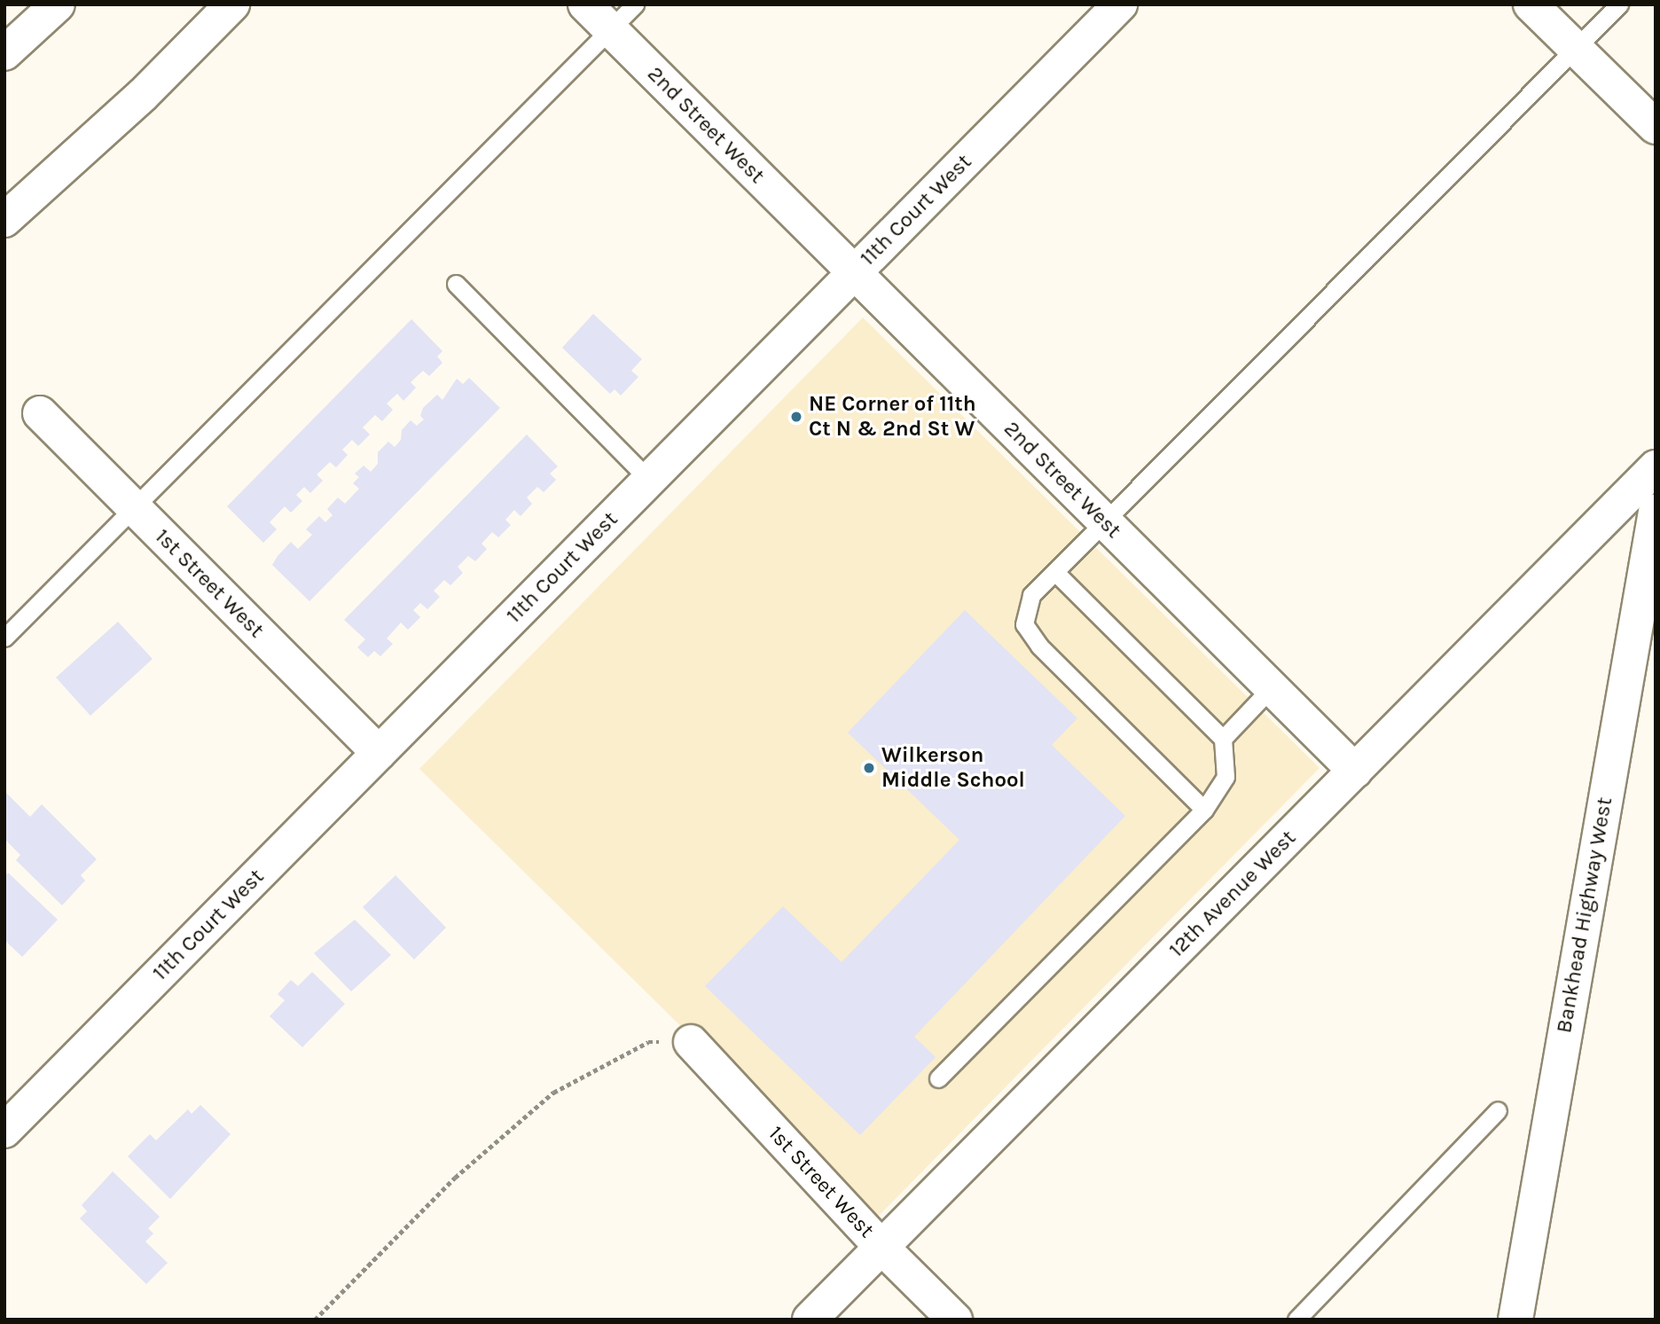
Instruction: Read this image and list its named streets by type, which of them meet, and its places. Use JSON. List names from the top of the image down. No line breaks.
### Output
{"streets":{"main road":["2nd Street West","11th Court West","1st Street West","12th Avenue West","Bankhead Highway West"]},"crossings":[["2nd Street West","11th Court West"],["2nd Street West","12th Avenue West"],["11th Court West","1st Street West"],["1st Street West","12th Avenue West"]],"places":["NE Corner of 11th Ct N & 2nd St W","Wilkerson Middle School"]}
